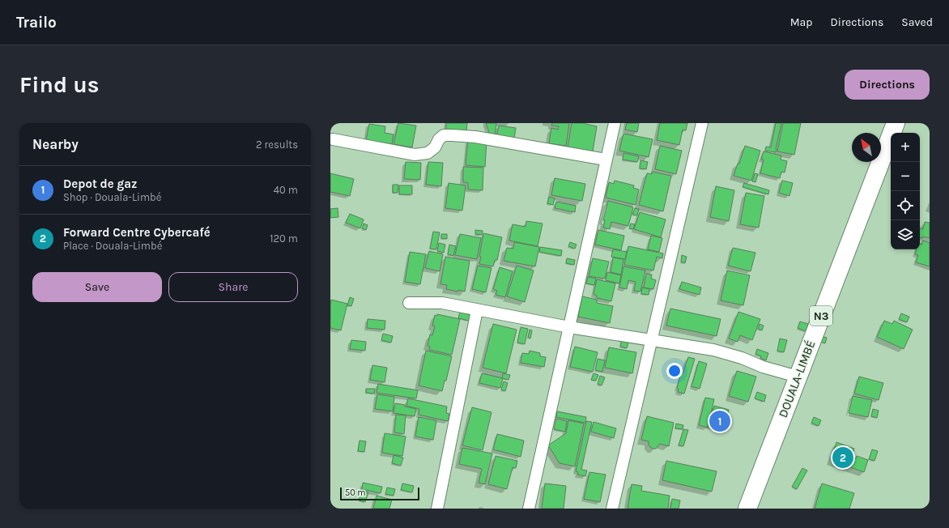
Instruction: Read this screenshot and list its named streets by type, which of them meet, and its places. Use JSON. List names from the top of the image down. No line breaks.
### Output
{"streets":{"highway":["N3","DOUALA-LIMBÉ"]},"scale_bar":"50 m","north":"top left","page":{"header":"Trailo","nav":["Map","Directions","Saved"],"buttons":["Directions",["Save","Share"]],"title":"Find us","heading":["Nearby","2 results"],"map_buttons":["+","−"],"list":[{"mark":"1","name":"Depot de gaz","note":"Shop · Douala-Limbé","value":"40 m"},{"mark":"2","name":"Forward Centre Cybercafé","note":"Place · Douala-Limbé","value":"120 m"}],"pins":["1","2"],"scale":"50 m"}}
